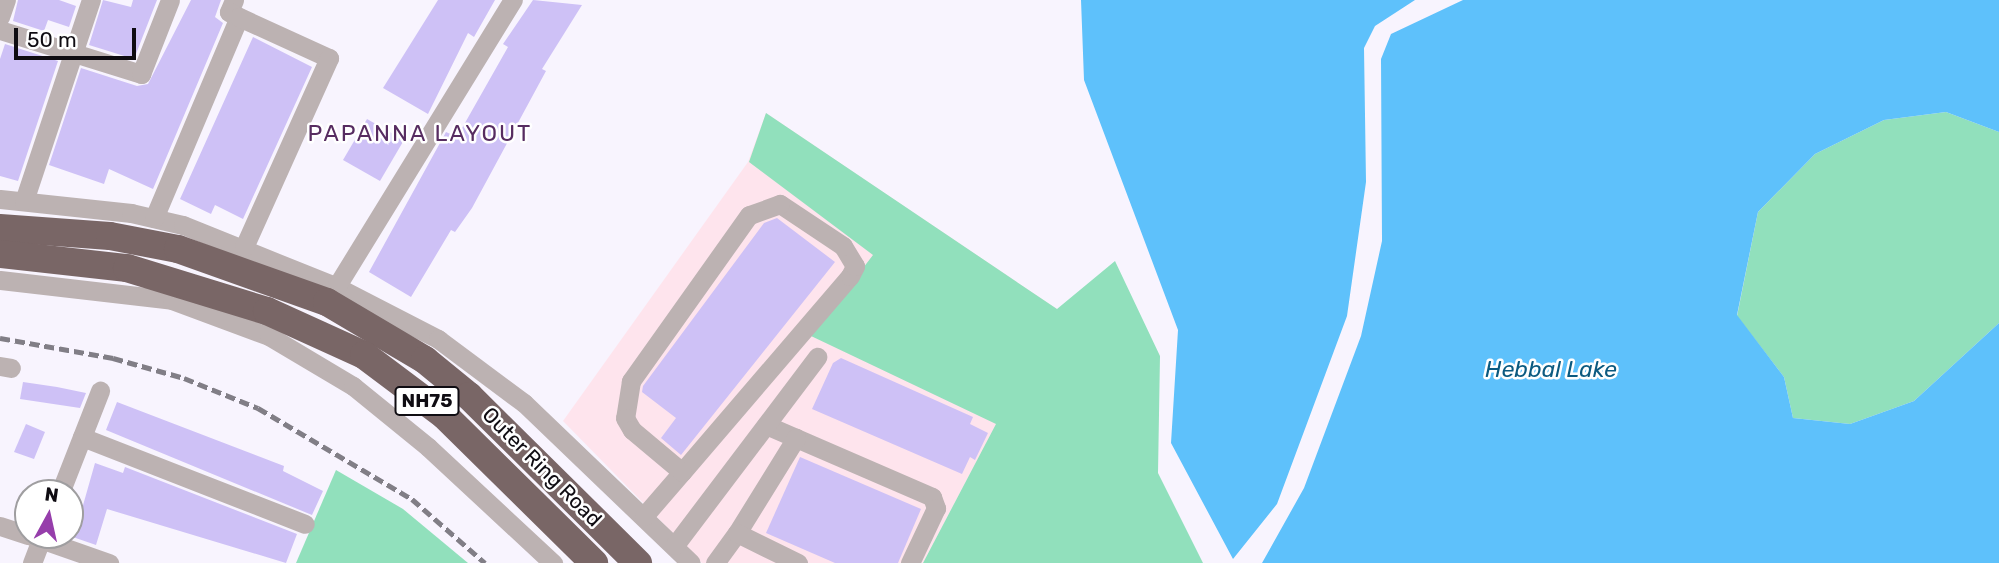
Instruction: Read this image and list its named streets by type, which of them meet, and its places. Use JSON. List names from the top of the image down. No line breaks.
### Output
{"streets":{"highway":["NH75","Outer Ring Road"]},"crossings":[["NH75","Outer Ring Road"]],"districts":["PAPANNA LAYOUT"],"water":["Hebbal Lake"],"scale_bar":"50 m","north":"top"}
